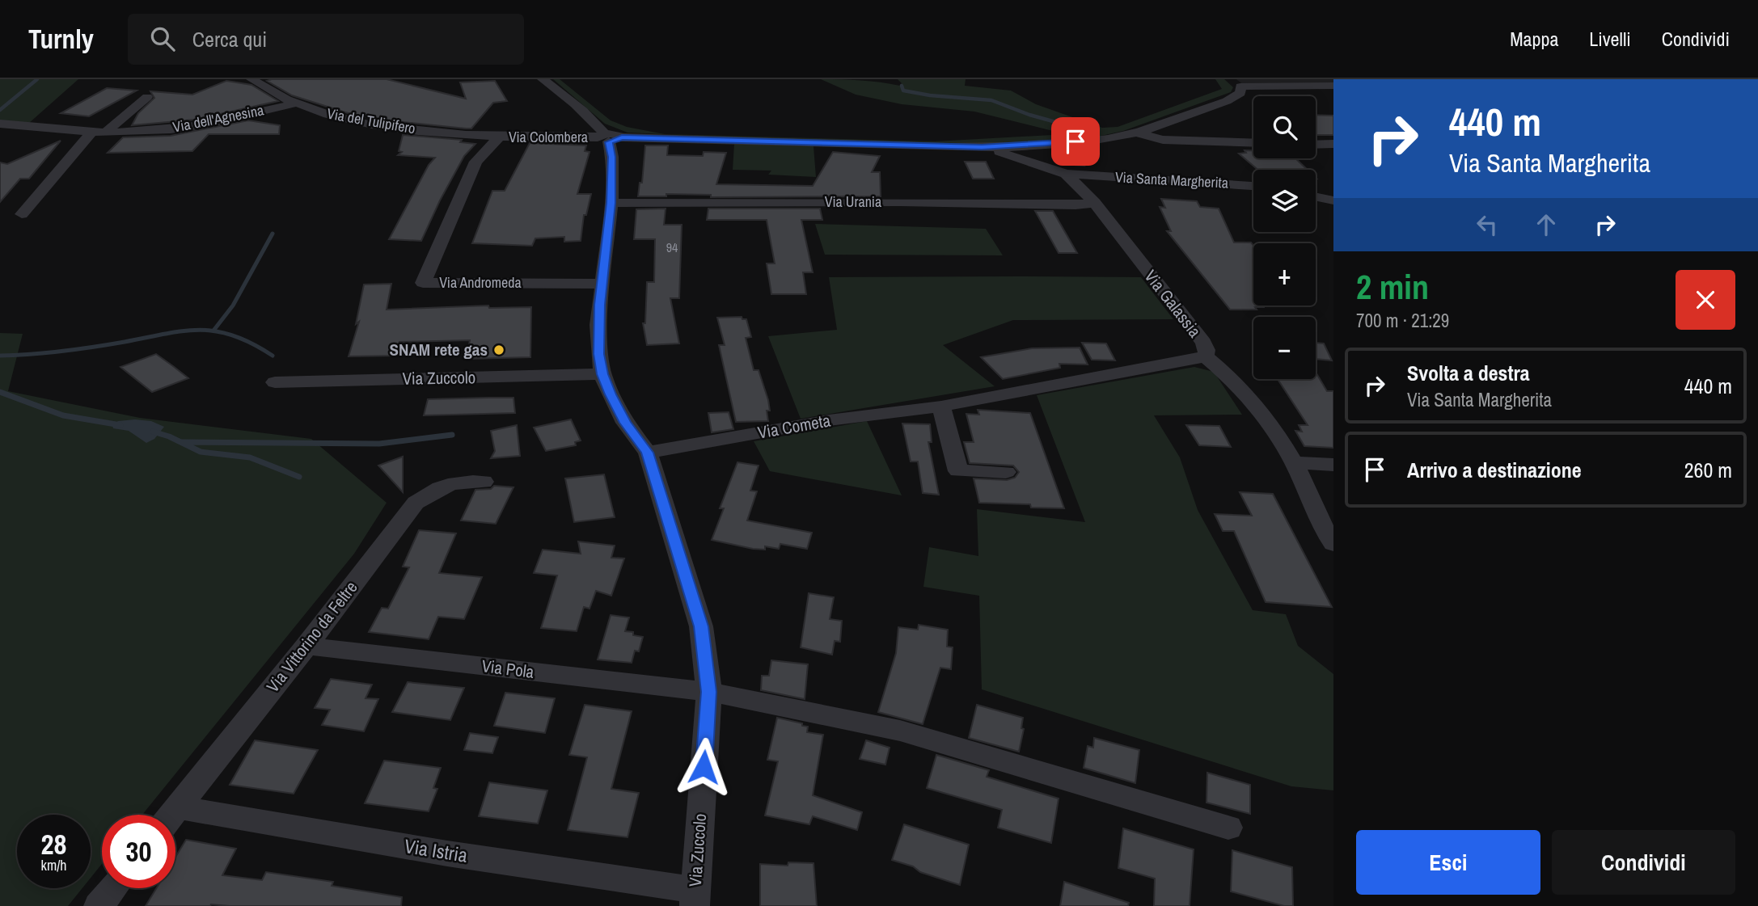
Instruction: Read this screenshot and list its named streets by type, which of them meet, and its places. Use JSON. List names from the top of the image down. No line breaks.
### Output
{"streets":{"street":["Via dell'Agnesina","Via del Tulipifero","Via Colombera","Via Santa Margherita","Via Urania","Via Andromeda","Via Galassia","Via Zuccolo","Via Cometa","Via Vittorino da Feltre","Via Pola","Via Istria"]},"crossings":[["Via dell'Agnesina","Via del Tulipifero"],["Via del Tulipifero","Via Colombera"],["Via del Tulipifero","Via Andromeda"],["Via Colombera","Via Santa Margherita"],["Via Colombera","Via Andromeda"],["Via Colombera","Via Zuccolo"],["Via Santa Margherita","Via Galassia"],["Via Santa Margherita","Via Zuccolo"],["Via Urania","Via Galassia"],["Via Urania","Via Zuccolo"],["Via Andromeda","Via Zuccolo"],["Via Galassia","Via Cometa"],["Via Zuccolo","Via Cometa"],["Via Zuccolo","Via Pola"],["Via Zuccolo","Via Istria"],["Via Vittorino da Feltre","Via Pola"]],"places":["SNAM rete gas"],"house_numbers":["94"],"page":{"header":"Turnly","search":"Cerca qui","nav":["Mappa","Livelli","Condividi"],"turn":["440 m","Via Santa Margherita"],"map_buttons":["+","−"],"heading":["2 min","700 m · 21:29"],"list":[{"name":"Svolta a destra","note":"Via Santa Margherita","value":"440 m"},{"name":"Arrivo a destinazione","value":"260 m"}],"speed":"28 km/h","limit":"30","buttons":["Esci","Condividi"]}}
